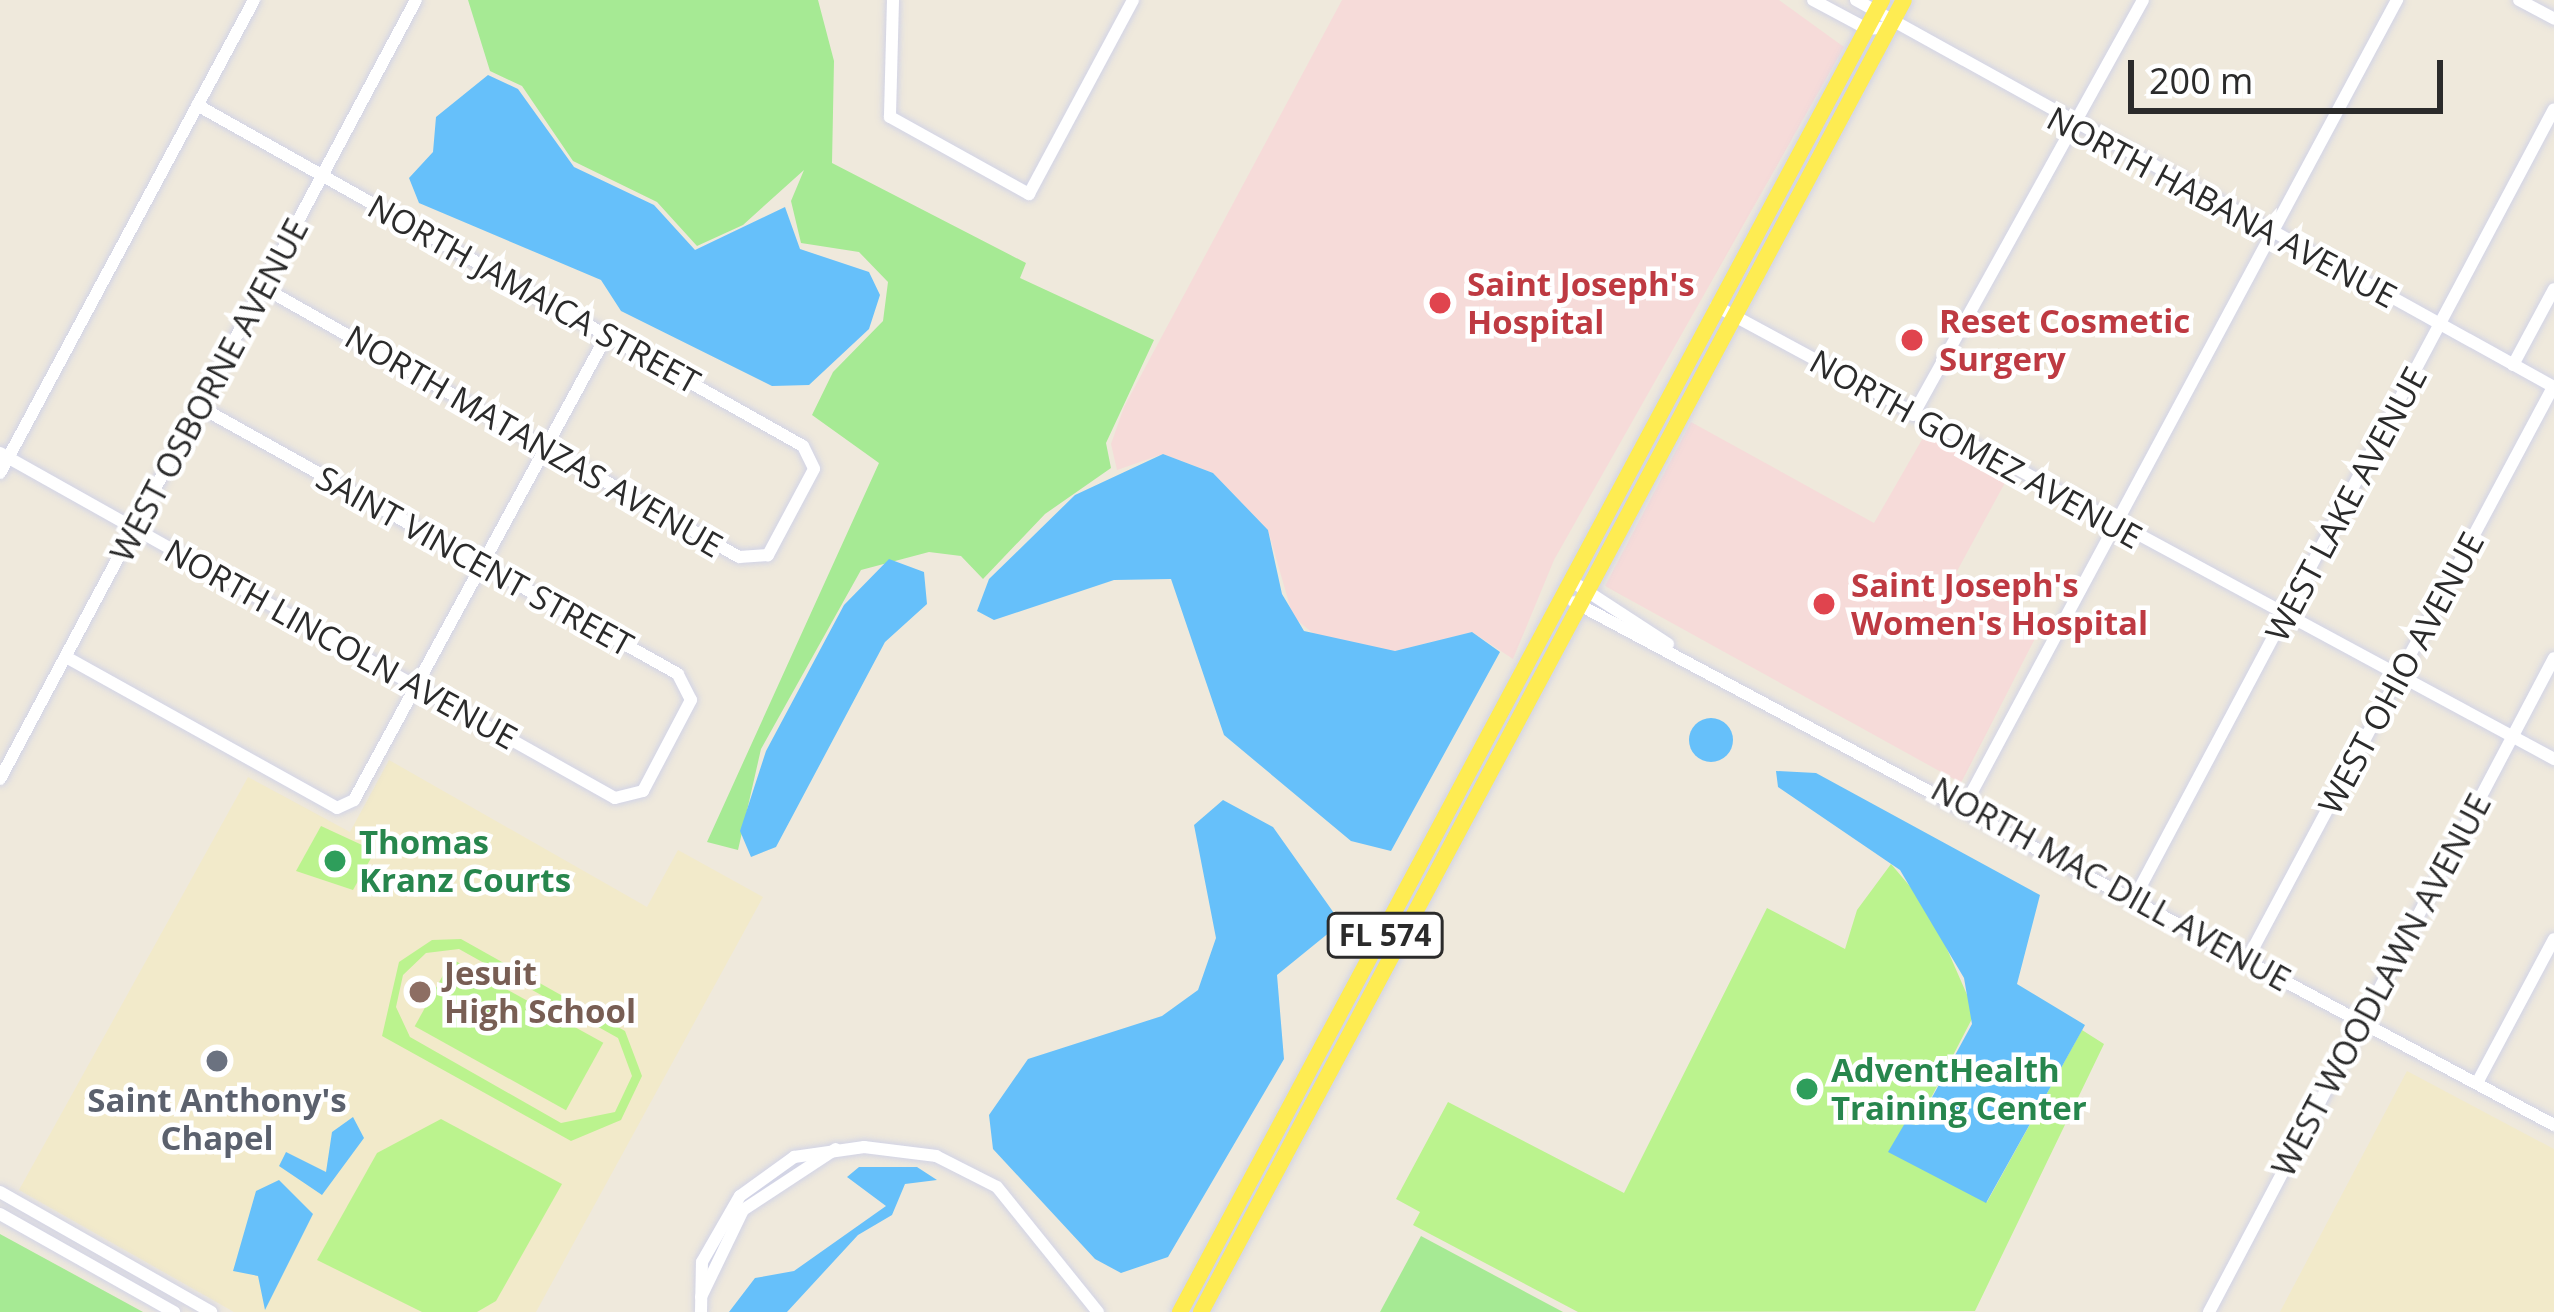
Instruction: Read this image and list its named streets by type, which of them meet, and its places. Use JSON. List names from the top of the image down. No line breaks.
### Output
{"streets":{"main road":["FL 574"],"street":["NORTH HABANA AVENUE","NORTH JAMAICA STREET","WEST OSBORNE AVENUE","NORTH MATANZAS AVENUE","NORTH GOMEZ AVENUE","WEST LAKE AVENUE","SAINT VINCENT STREET","NORTH LINCOLN AVENUE","WEST OHIO AVENUE","NORTH MAC DILL AVENUE","WEST WOODLAWN AVENUE"]},"crossings":[["NORTH HABANA AVENUE","WEST LAKE AVENUE"],["NORTH HABANA AVENUE","WEST OHIO AVENUE"],["NORTH HABANA AVENUE","FL 574"],["NORTH JAMAICA STREET","WEST OSBORNE AVENUE"],["NORTH JAMAICA STREET","NORTH MATANZAS AVENUE"],["WEST OSBORNE AVENUE","NORTH MATANZAS AVENUE"],["WEST OSBORNE AVENUE","SAINT VINCENT STREET"],["WEST OSBORNE AVENUE","NORTH LINCOLN AVENUE"],["NORTH GOMEZ AVENUE","WEST LAKE AVENUE"],["NORTH GOMEZ AVENUE","WEST OHIO AVENUE"],["NORTH GOMEZ AVENUE","FL 574"],["NORTH GOMEZ AVENUE","WEST WOODLAWN AVENUE"],["WEST LAKE AVENUE","NORTH MAC DILL AVENUE"],["SAINT VINCENT STREET","NORTH LINCOLN AVENUE"],["WEST OHIO AVENUE","NORTH MAC DILL AVENUE"],["NORTH MAC DILL AVENUE","FL 574"],["NORTH MAC DILL AVENUE","WEST WOODLAWN AVENUE"]],"places":["Saint Joseph's Hospital","Reset Cosmetic Surgery","Saint Joseph's Women's Hospital","Thomas Kranz Courts","Jesuit High School","Saint Anthony's Chapel","AdventHealth Training Center"],"scale_bar":"200 m"}
